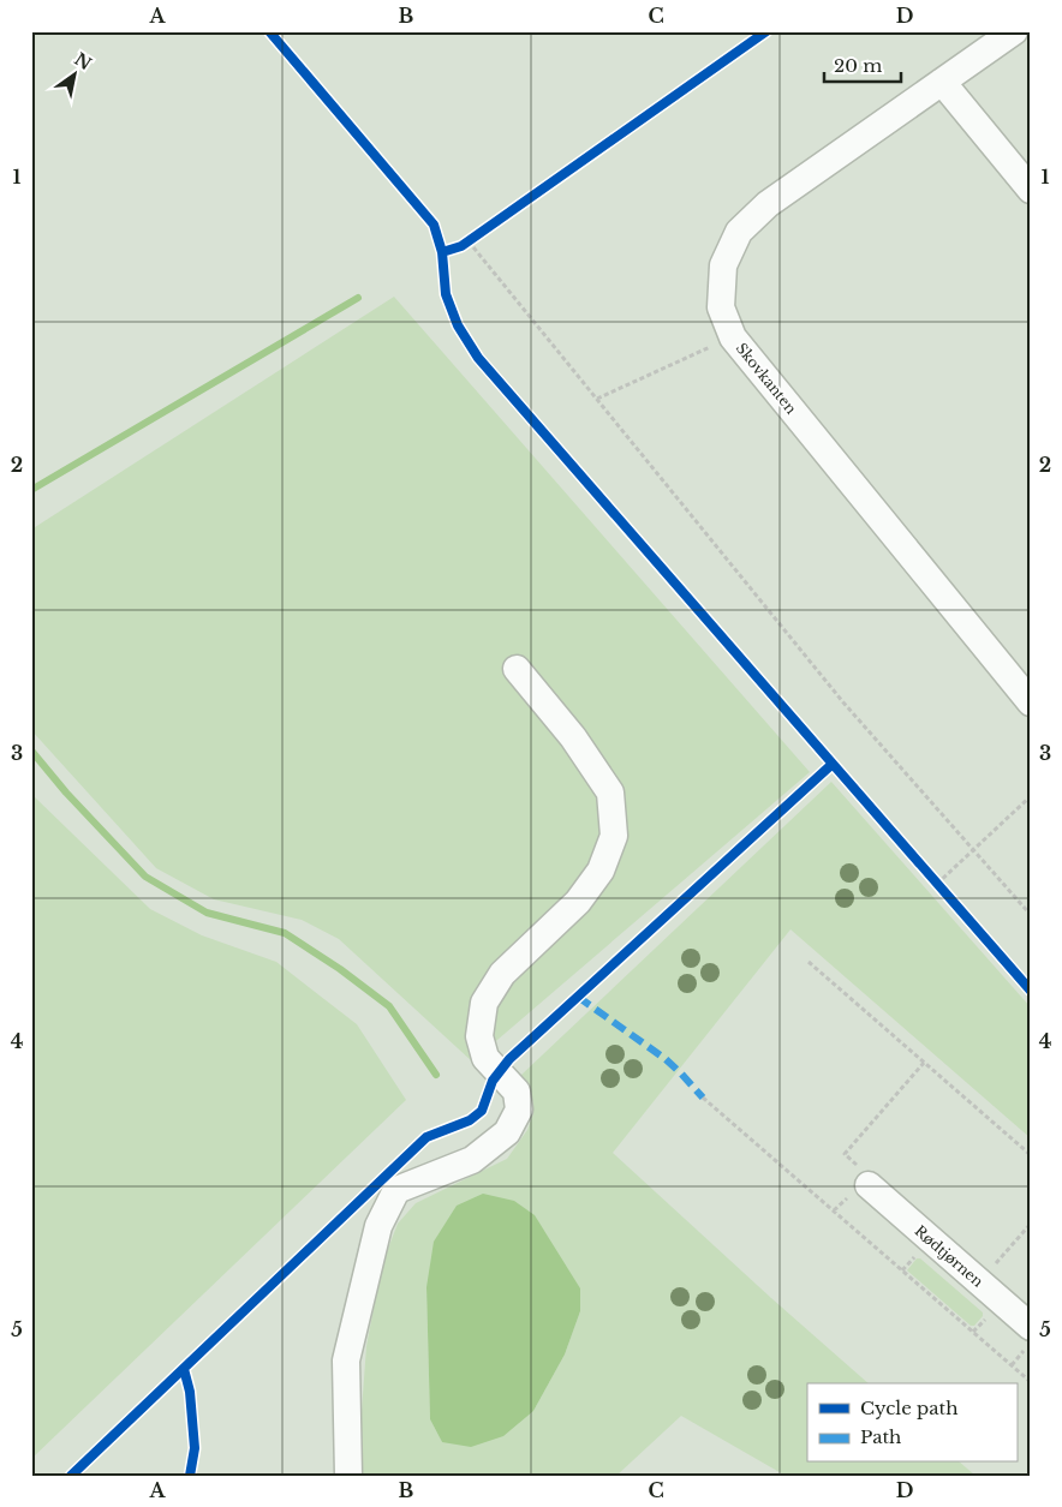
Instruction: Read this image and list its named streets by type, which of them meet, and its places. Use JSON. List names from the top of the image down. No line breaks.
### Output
{"streets":{"street":["Skovkanten","Rødtjørnen"]},"legend":["Cycle path","Path"],"scale_bar":"20 m","north":"top right","grid":{"columns":["A","B","C","D"],"rows":["1","2","3","4","5"]}}
